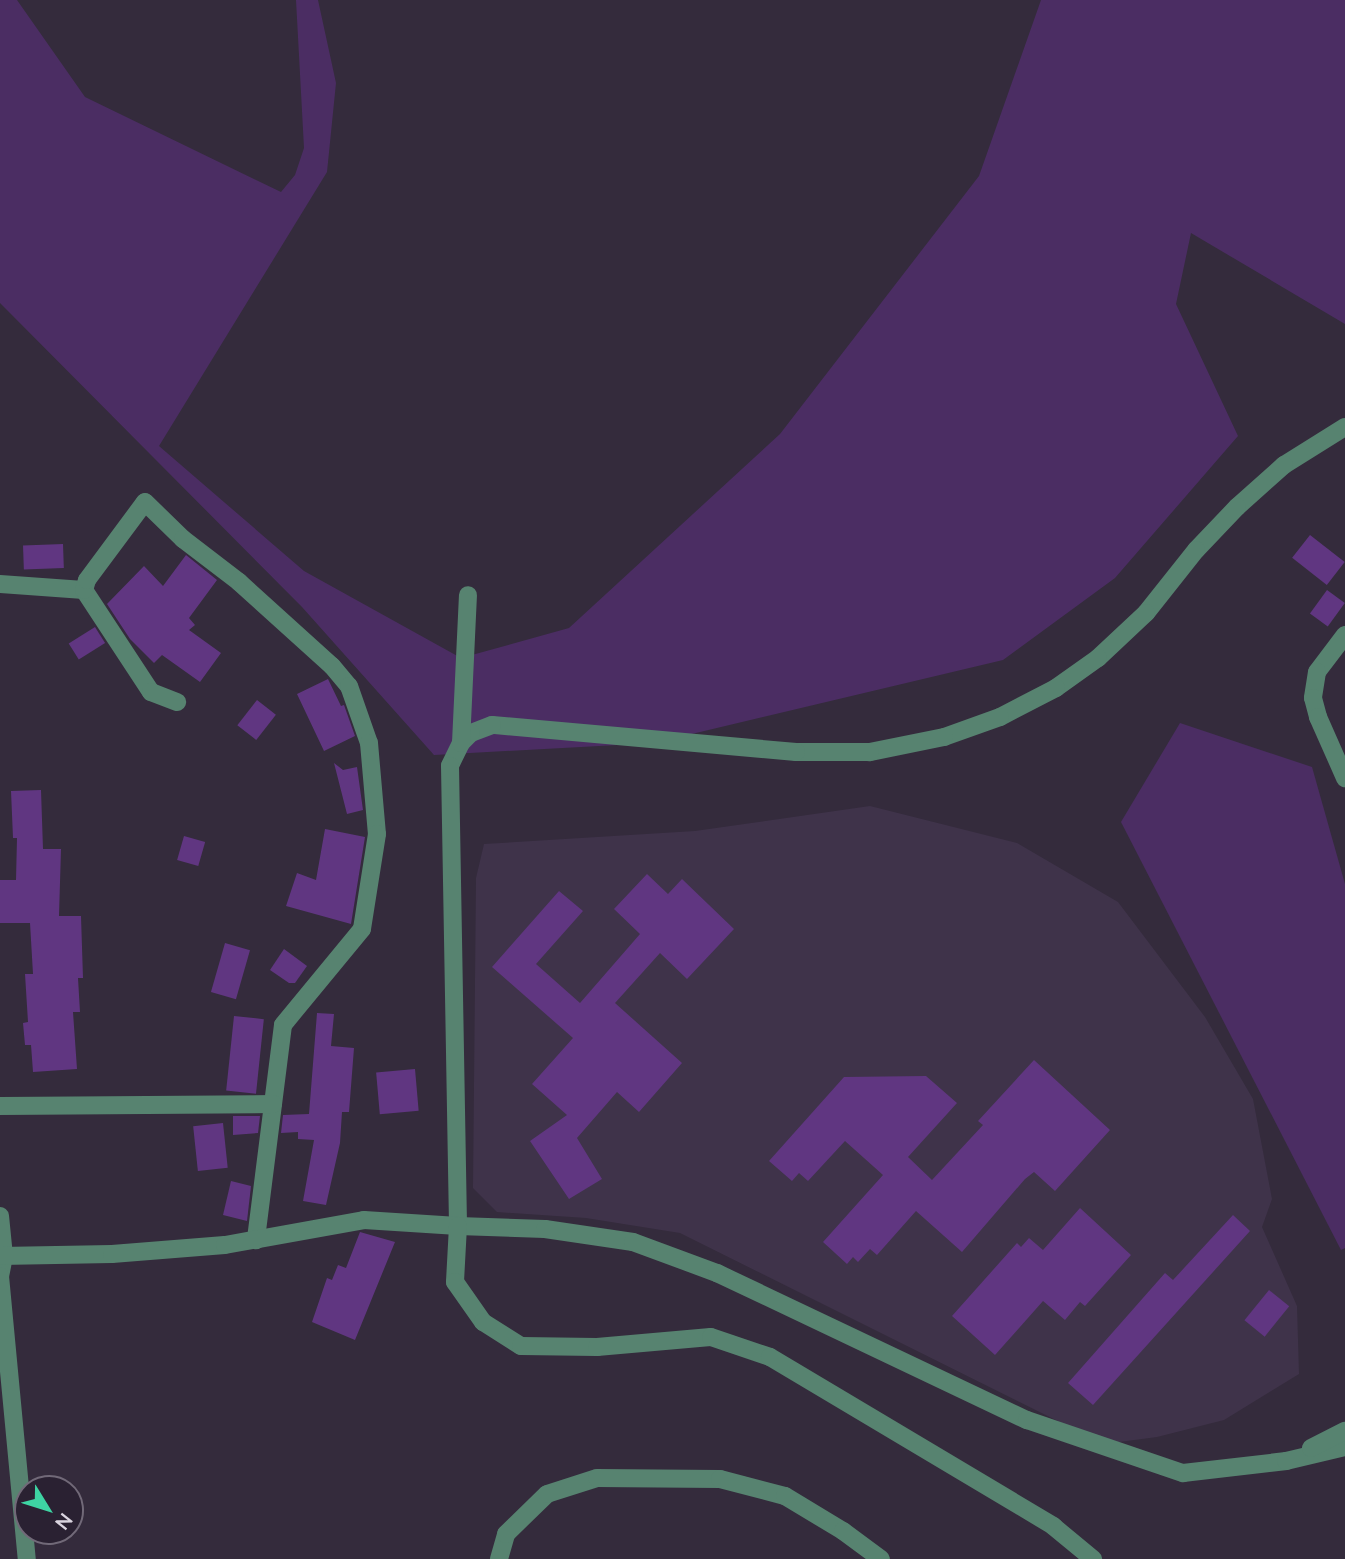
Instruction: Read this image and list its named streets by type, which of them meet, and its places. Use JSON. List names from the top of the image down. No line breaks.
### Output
{"north":"bottom right"}
